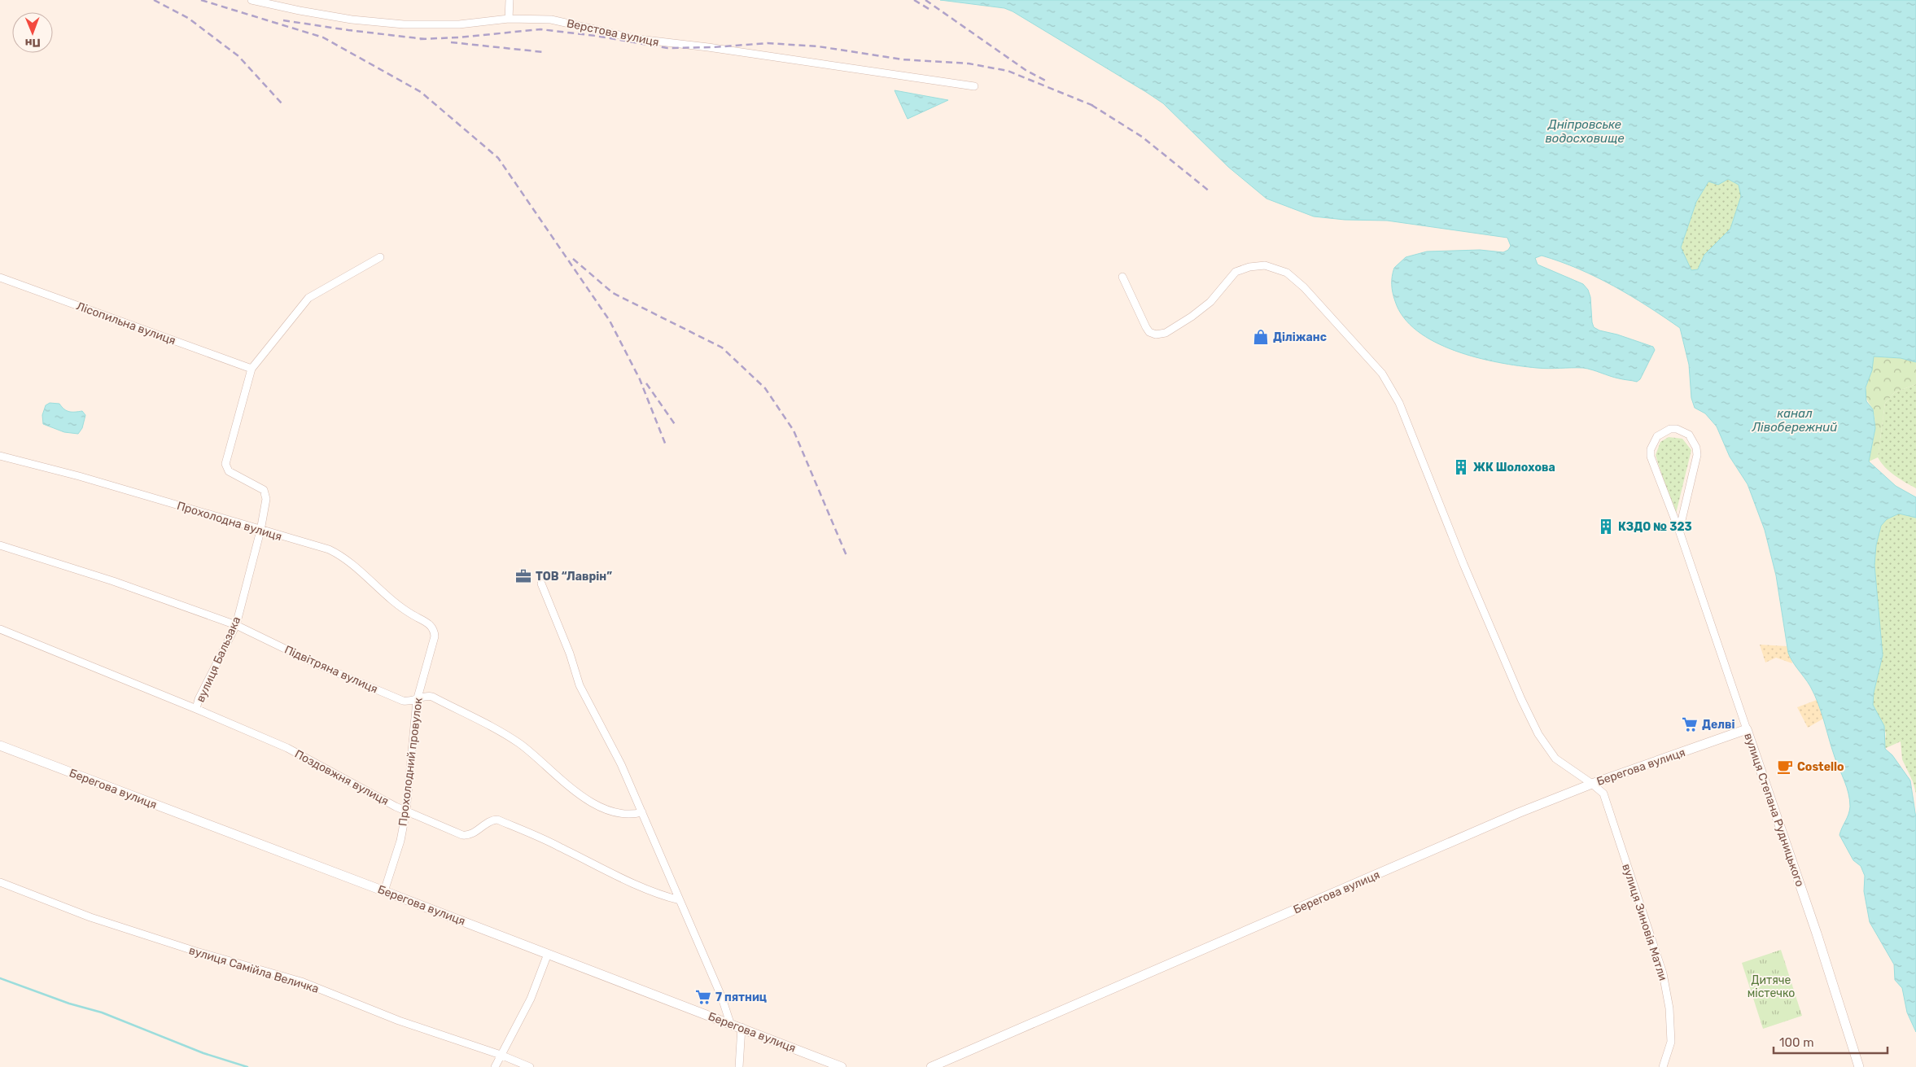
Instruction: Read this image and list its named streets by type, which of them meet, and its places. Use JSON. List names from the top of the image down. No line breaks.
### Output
{"streets":{"street":["Верстова вулиця","Лісопильна вулиця","Прохолодна вулиця","вулиця Бальзака","Підвітряна вулиця","Прохолодний провулок","Берегова вулиця","Поздовжня вулиця","вулиця Степана Рудницького","вулиця Зиновія Матли","вулиця Самійла Величка"]},"crossings":[["Лісопильна вулиця","вулиця Бальзака"],["Прохолодна вулиця","вулиця Бальзака"],["Прохолодна вулиця","Прохолодний провулок"],["вулиця Бальзака","Підвітряна вулиця"],["вулиця Бальзака","Поздовжня вулиця"],["Підвітряна вулиця","Прохолодний провулок"],["Прохолодний провулок","Берегова вулиця"],["Прохолодний провулок","Поздовжня вулиця"],["Берегова вулиця","вулиця Степана Рудницького"],["Берегова вулиця","вулиця Зиновія Матли"]],"water":["Дніпровське водосховище","канал Лівобережний"],"parks":["Дитяче містечко"],"places":{"shop":["Діліжанс"],"building":["ЖК Шолохова","КЗДО № 323"],"office":["ТОВ “Лаврін”"],"supermarket":["Делві","7 пятниц"],"cafe":["Costello"]},"scale_bar":"100 m","north":"bottom"}
